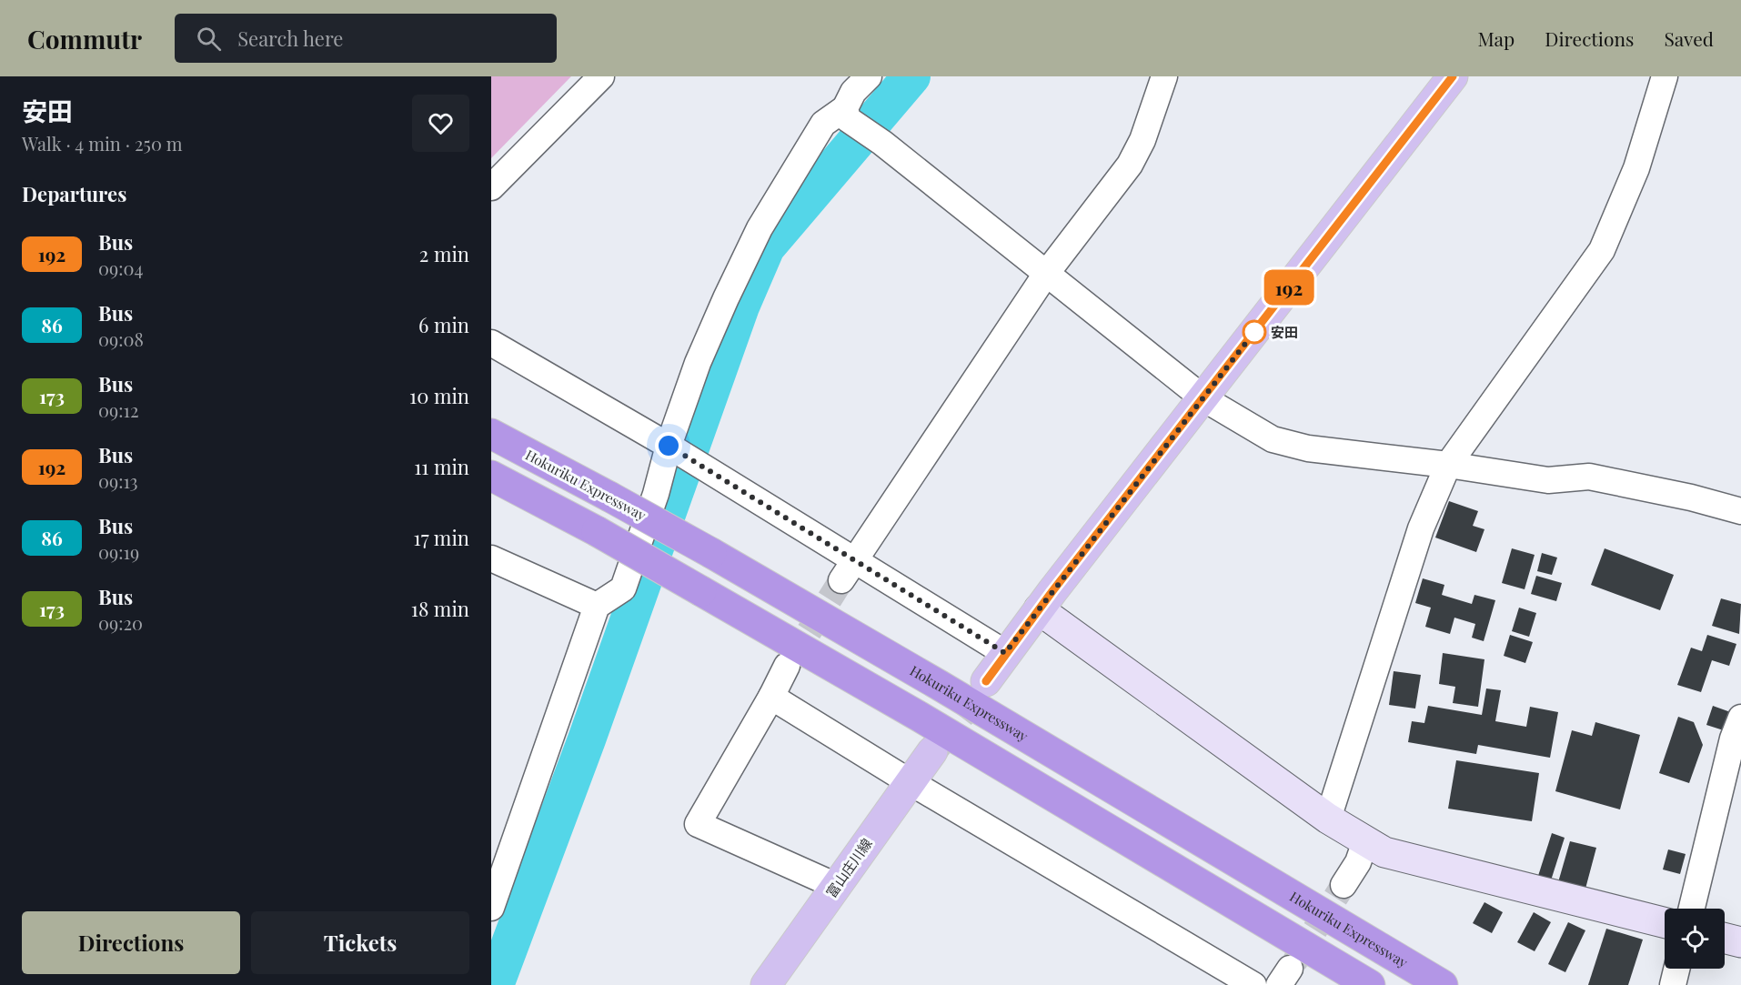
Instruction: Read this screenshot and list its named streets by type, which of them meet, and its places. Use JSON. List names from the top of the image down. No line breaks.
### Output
{"streets":{"highway":["Hokuriku Expressway"],"main road":["富山庄川線"]},"places":["安田"],"lines":["bus line 192"],"page":{"header":"Commutr","search":"Search here","nav":["Map","Directions","Saved"],"heading":[["安田","Walk · 4 min · 250 m"],"Departures"],"on_map":"192","list":[{"mark":"192","name":"Bus","note":"09:04","value":"2 min"},{"mark":"86","name":"Bus","note":"09:08","value":"6 min"},{"mark":"173","name":"Bus","note":"09:12","value":"10 min"},{"mark":"192","name":"Bus","note":"09:13","value":"11 min"},{"mark":"86","name":"Bus","note":"09:19","value":"17 min"},{"mark":"173","name":"Bus","note":"09:20","value":"18 min"}],"buttons":["Directions","Tickets"]}}
